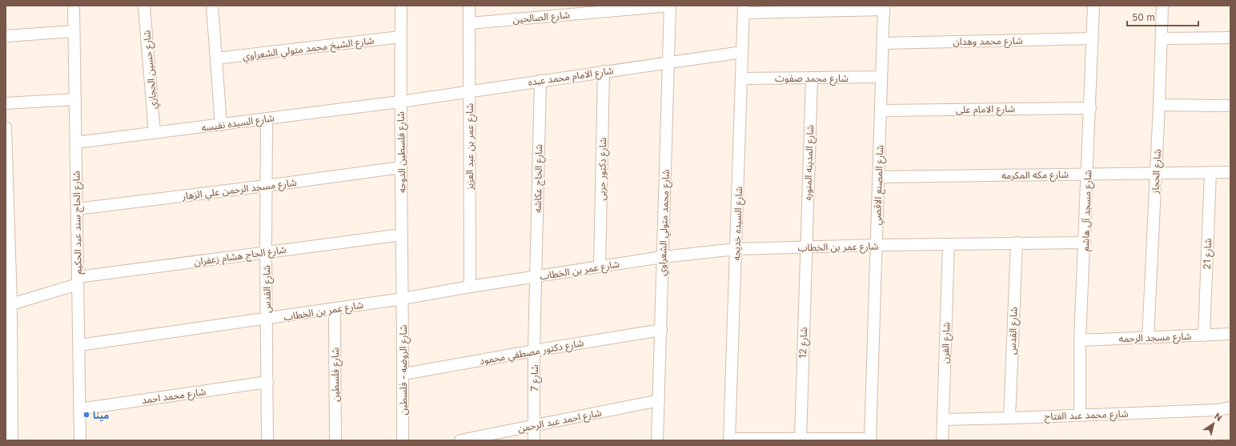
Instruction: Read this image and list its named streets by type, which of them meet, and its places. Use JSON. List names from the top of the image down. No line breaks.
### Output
{"streets":{"street":["شارع الصالحين","شارع محمد وهدان","شارع الشيخ محمد متولي الشعراوي","شارع حسين الحجازي","شارع الامام محمد عبده","شارع محمد صفوت","شارع الامام على","شارع السيده نفيسه","شارع عمر بن عبد العزيز","شارع فلسطين الدوحه","شارع المدينه المنوره","شارع دكتور حربى","شارع الحجاز","شارع مكه المكرمه","شارع الحاج عكاشه","شارع المصنع الاقصي","شارع مسجد الرحمن علي الزهار","شارع مسجد آل هاشم","شارع الحاج سند عبد الحكيم","شارع محمد متولي الشعراوي","شارع السيده خديجه","شارع عمر بن الخطاب","شارع 21","شارع الحاج هشام زعفران","شارع القدس","شارع مسجد الرحمه","شارع 12","شارع الفرن","شارع دكتور مصطفي محمود","شارع الروضه - فلسطين","شارع فلسطين","شارع 7","شارع محمد احمد","شارع محمد عبد الفتاح","شارع احمد عبد الرحمن"]},"crossings":[["شارع الصالحين","شارع عمر بن عبد العزيز"],["شارع الصالحين","شارع محمد متولي الشعراوي"],["شارع محمد وهدان","شارع المصنع الاقصي"],["شارع محمد وهدان","شارع مسجد آل هاشم"],["شارع الشيخ محمد متولي الشعراوي","شارع فلسطين الدوحه"],["شارع حسين الحجازي","شارع السيده نفيسه"],["شارع الامام محمد عبده","شارع السيده نفيسه"],["شارع الامام محمد عبده","شارع عمر بن عبد العزيز"],["شارع الامام محمد عبده","شارع فلسطين الدوحه"],["شارع الامام محمد عبده","شارع دكتور حربى"],["شارع الامام محمد عبده","شارع الحاج عكاشه"],["شارع الامام محمد عبده","شارع محمد متولي الشعراوي"],["شارع الامام محمد عبده","شارع السيده خديجه"],["شارع محمد صفوت","شارع المدينه المنوره"],["شارع محمد صفوت","شارع المصنع الاقصي"],["شارع محمد صفوت","شارع السيده خديجه"],["شارع الامام على","شارع المصنع الاقصي"],["شارع الامام على","شارع مسجد آل هاشم"],["شارع السيده نفيسه","شارع فلسطين الدوحه"],["شارع السيده نفيسه","شارع الحاج سند عبد الحكيم"],["شارع السيده نفيسه","شارع القدس"],["شارع عمر بن عبد العزيز","شارع عمر بن الخطاب"],["شارع فلسطين الدوحه","شارع مسجد الرحمن علي الزهار"],["شارع فلسطين الدوحه","شارع عمر بن الخطاب"],["شارع فلسطين الدوحه","شارع الحاج هشام زعفران"],["شارع فلسطين الدوحه","شارع الروضه - فلسطين"],["شارع المدينه المنوره","شارع عمر بن الخطاب"],["شارع المدينه المنوره","شارع 12"],["شارع دكتور حربى","شارع عمر بن الخطاب"],["شارع الحجاز","شارع مكه المكرمه"],["شارع الحجاز","شارع مسجد الرحمه"],["شارع مكه المكرمه","شارع المصنع الاقصي"],["شارع مكه المكرمه","شارع مسجد آل هاشم"],["شارع مكه المكرمه","شارع 21"],["شارع الحاج عكاشه","شارع عمر بن الخطاب"],["شارع الحاج عكاشه","شارع 7"],["شارع المصنع الاقصي","شارع عمر بن الخطاب"],["شارع مسجد الرحمن علي الزهار","شارع الحاج سند عبد الحكيم"],["شارع مسجد الرحمن علي الزهار","شارع القدس"],["شارع مسجد آل هاشم","شارع عمر بن الخطاب"],["شارع مسجد آل هاشم","شارع مسجد الرحمه"],["شارع مسجد آل هاشم","شارع محمد عبد الفتاح"],["شارع الحاج سند عبد الحكيم","شارع عمر بن الخطاب"],["شارع الحاج سند عبد الحكيم","شارع الحاج هشام زعفران"],["شارع الحاج سند عبد الحكيم","شارع محمد احمد"],["شارع محمد متولي الشعراوي","شارع عمر بن الخطاب"],["شارع محمد متولي الشعراوي","شارع دكتور مصطفي محمود"],["شارع محمد متولي الشعراوي","شارع احمد عبد الرحمن"],["شارع السيده خديجه","شارع عمر بن الخطاب"],["شارع عمر بن الخطاب","شارع القدس"],["شارع عمر بن الخطاب","شارع 12"],["شارع عمر بن الخطاب","شارع الفرن"],["شارع عمر بن الخطاب","شارع الروضه - فلسطين"],["شارع عمر بن الخطاب","شارع فلسطين"],["شارع عمر بن الخطاب","شارع 7"],["شارع 21","شارع مسجد الرحمه"],["شارع الحاج هشام زعفران","شارع القدس"],["شارع القدس","شارع محمد احمد"],["شارع القدس","شارع محمد عبد الفتاح"],["شارع الفرن","شارع محمد عبد الفتاح"],["شارع دكتور مصطفي محمود","شارع الروضه - فلسطين"],["شارع دكتور مصطفي محمود","شارع 7"],["شارع 7","شارع احمد عبد الرحمن"]],"places":["مينا"],"scale_bar":"50 m","north":"top right"}
